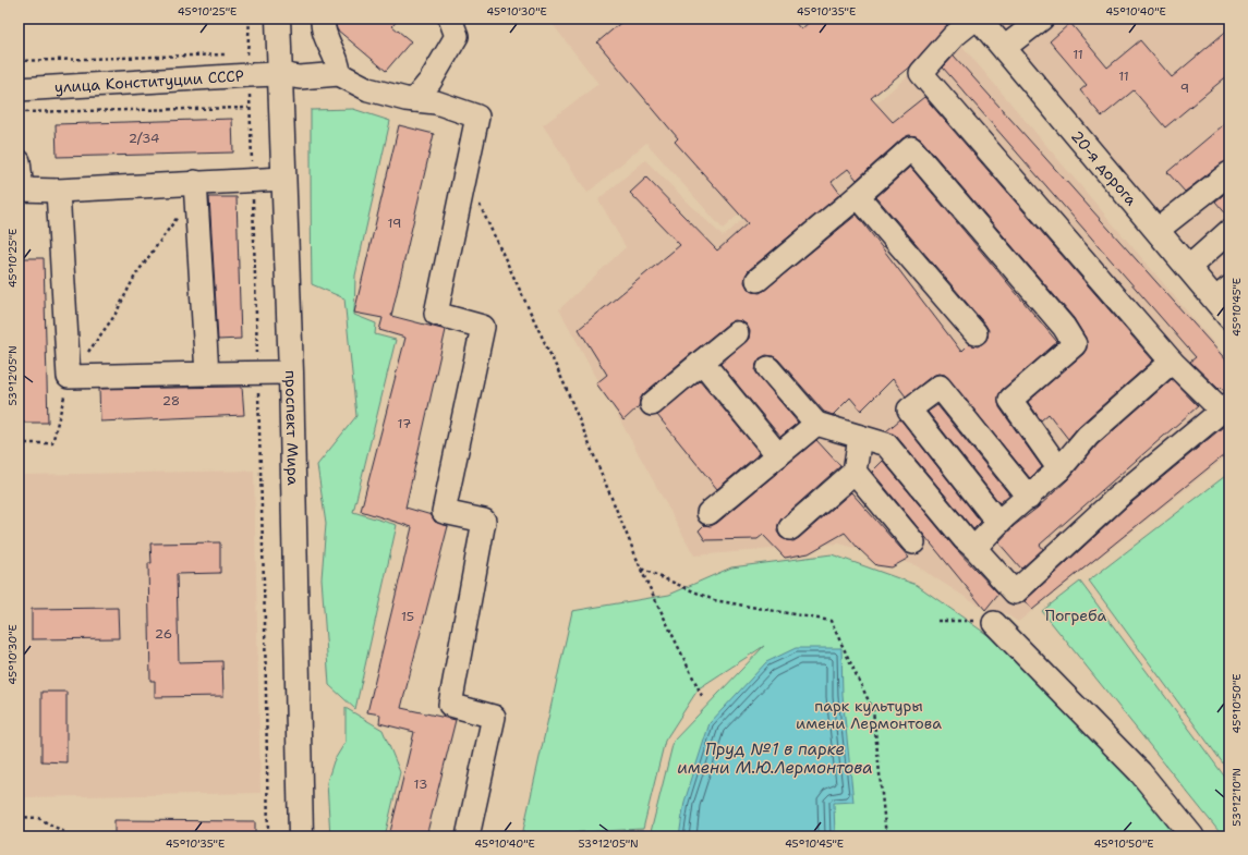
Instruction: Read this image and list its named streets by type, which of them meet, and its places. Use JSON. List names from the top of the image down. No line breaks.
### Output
{"streets":{"main road":["20-я дорога","проспект Мира"],"street":["улица Конституции СССР"]},"crossings":[["улица Конституции СССР","проспект Мира"]],"water":["Пруд №1 в парке имени М.Ю.Лермонтова"],"parks":["Погреба","парк культуры имени Лермонтова"],"house_numbers":["11","11","9","2/34","19","28","17","15","26","13"],"coordinates":["45°10'25\"E","45°10'30\"E","45°10'35\"E","45°10'40\"E","45°10'45\"E","53°12'05\"N","45°10'50\"E","53°12'10\"N"]}
